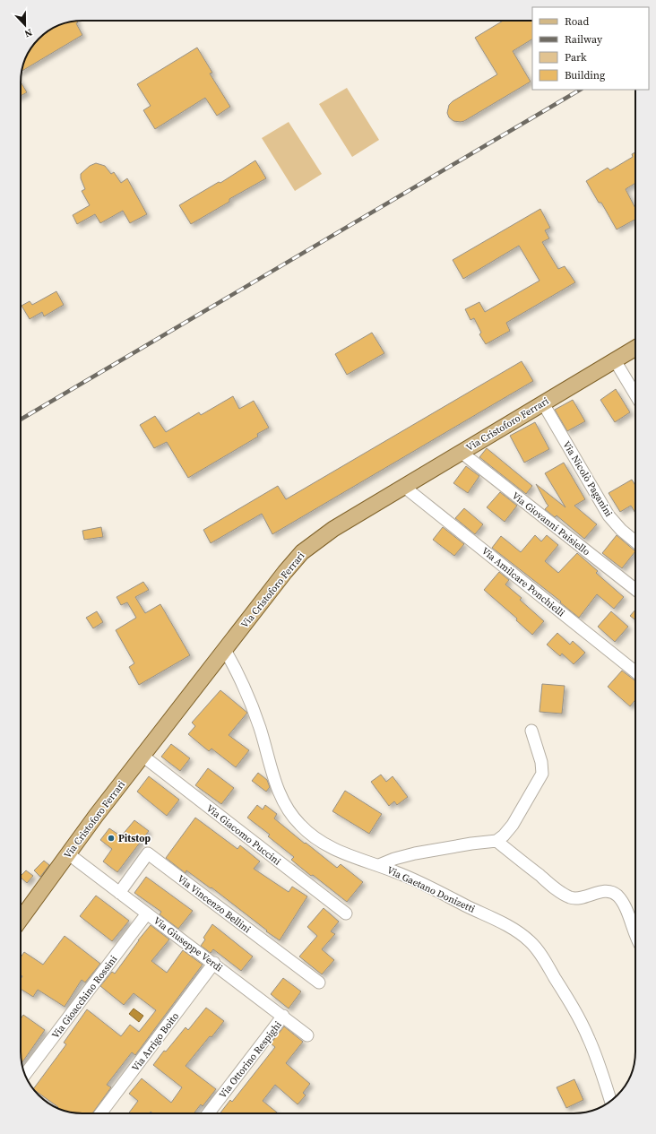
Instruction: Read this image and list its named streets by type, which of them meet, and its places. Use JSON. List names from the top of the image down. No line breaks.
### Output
{"streets":{"main road":["Via Cristoforo Ferrari"],"street":["Via Nicolò Paganini","Via Giovanni Paisiello","Via Amilcare Ponchielli","Via Giacomo Puccini","Via Gaetano Donizetti","Via Vincenzo Bellini","Via Giuseppe Verdi","Via Gioacchino Rossini","Via Arrigo Boito","Via Ottorino Respighi"]},"crossings":[["Via Cristoforo Ferrari","Via Nicolò Paganini"],["Via Cristoforo Ferrari","Via Giovanni Paisiello"],["Via Cristoforo Ferrari","Via Amilcare Ponchielli"],["Via Cristoforo Ferrari","Via Giacomo Puccini"],["Via Cristoforo Ferrari","Via Gaetano Donizetti"],["Via Cristoforo Ferrari","Via Giuseppe Verdi"],["Via Vincenzo Bellini","Via Giuseppe Verdi"],["Via Giuseppe Verdi","Via Gioacchino Rossini"],["Via Giuseppe Verdi","Via Arrigo Boito"],["Via Giuseppe Verdi","Via Ottorino Respighi"]],"places":["Pitstop"],"legend":["Road","Railway","Park","Building"],"north":"bottom"}
